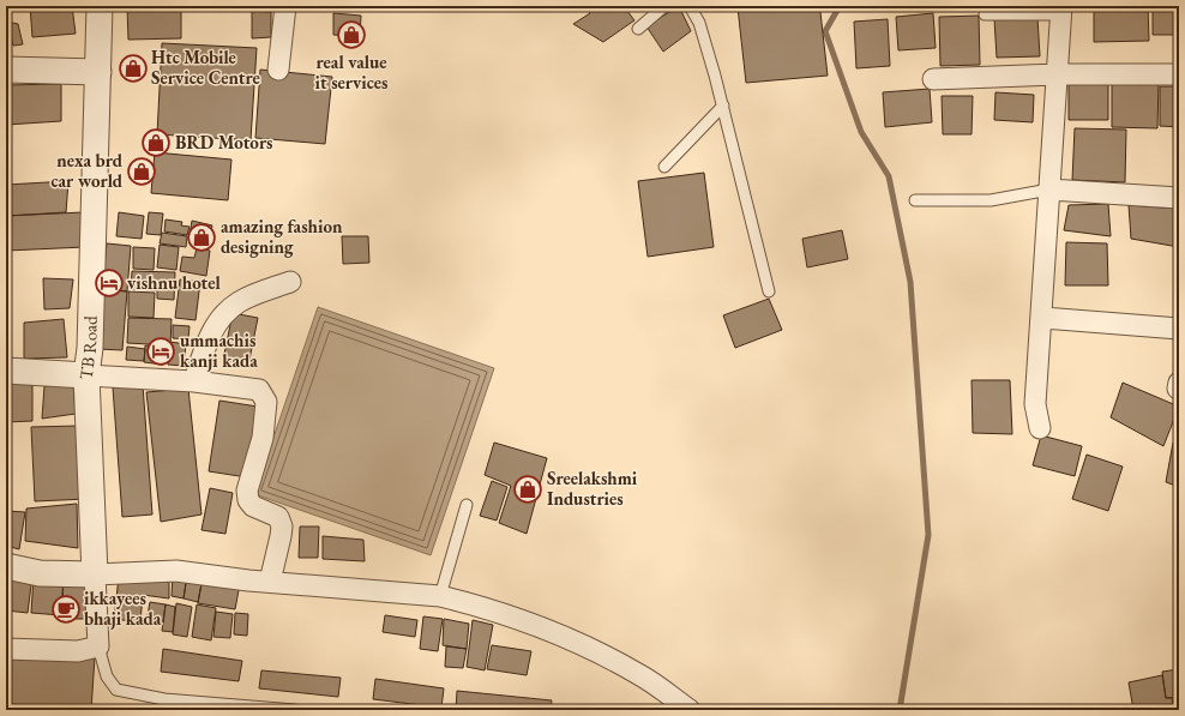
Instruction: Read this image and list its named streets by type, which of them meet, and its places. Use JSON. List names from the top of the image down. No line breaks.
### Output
{"streets":{"street":["TB Road"]},"places":{"shop":["real value it services","Htc Mobile Service Centre","BRD Motors","nexa brd car world","amazing fashion designing","Sreelakshmi Industries"],"hotel":["vishnu hotel","ummachis kanji kada"],"cafe":["ikkayees bhaji kada"]}}
